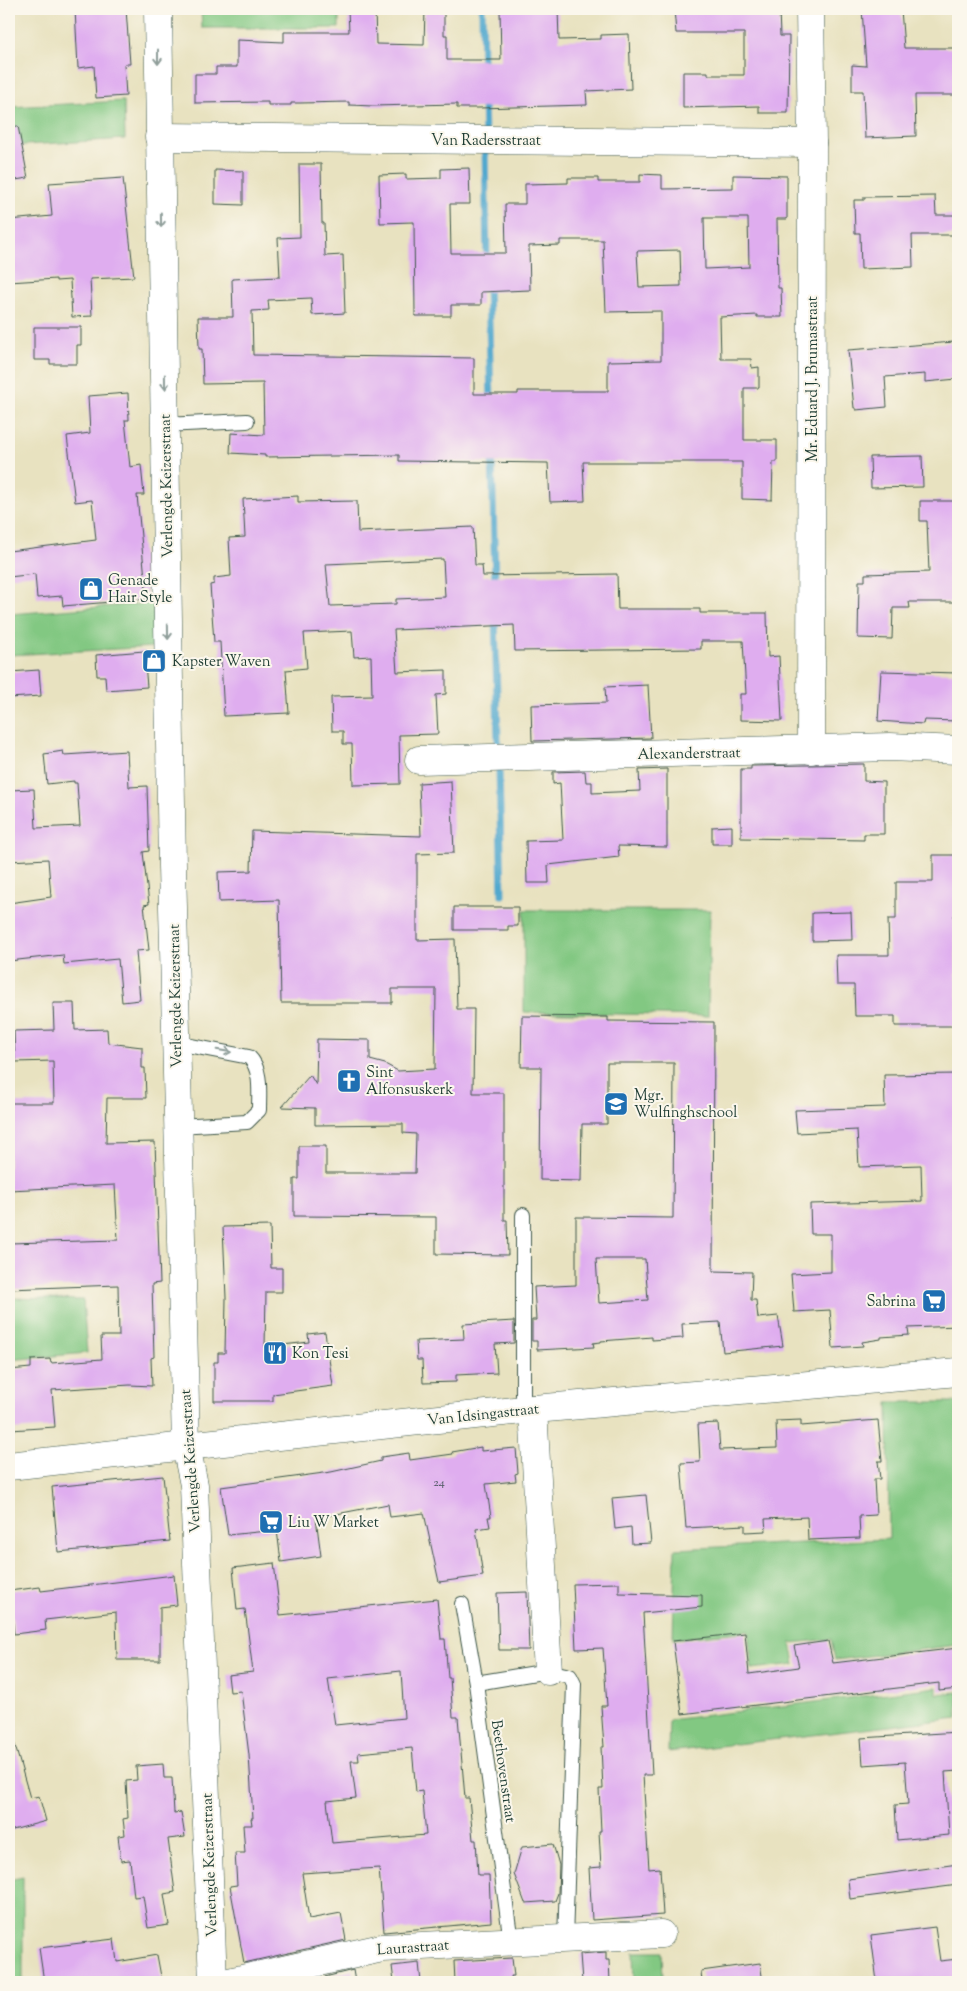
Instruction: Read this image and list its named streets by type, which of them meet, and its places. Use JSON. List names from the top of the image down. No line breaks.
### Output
{"streets":{"street":["Van Radersstraat","Mr. Eduard J. Brumastraat","Verlengde Keizerstraat","Alexanderstraat","Van Idsingastraat","Laurastraat"],"lane":["Beethovenstraat"]},"crossings":[["Van Radersstraat","Mr. Eduard J. Brumastraat"],["Van Radersstraat","Verlengde Keizerstraat"],["Mr. Eduard J. Brumastraat","Alexanderstraat"],["Verlengde Keizerstraat","Van Idsingastraat"],["Beethovenstraat","Laurastraat"]],"one_way":["Verlengde Keizerstraat"],"places":{"shop":["Genade Hair Style","Kapster Waven"],"church":["Sint Alfonsuskerk"],"school or university":["Mgr. Wulfinghschool"],"supermarket":["Sabrina","Liu W Market"],"restaurant":["Kon Tesi"]},"house_numbers":["24"]}
